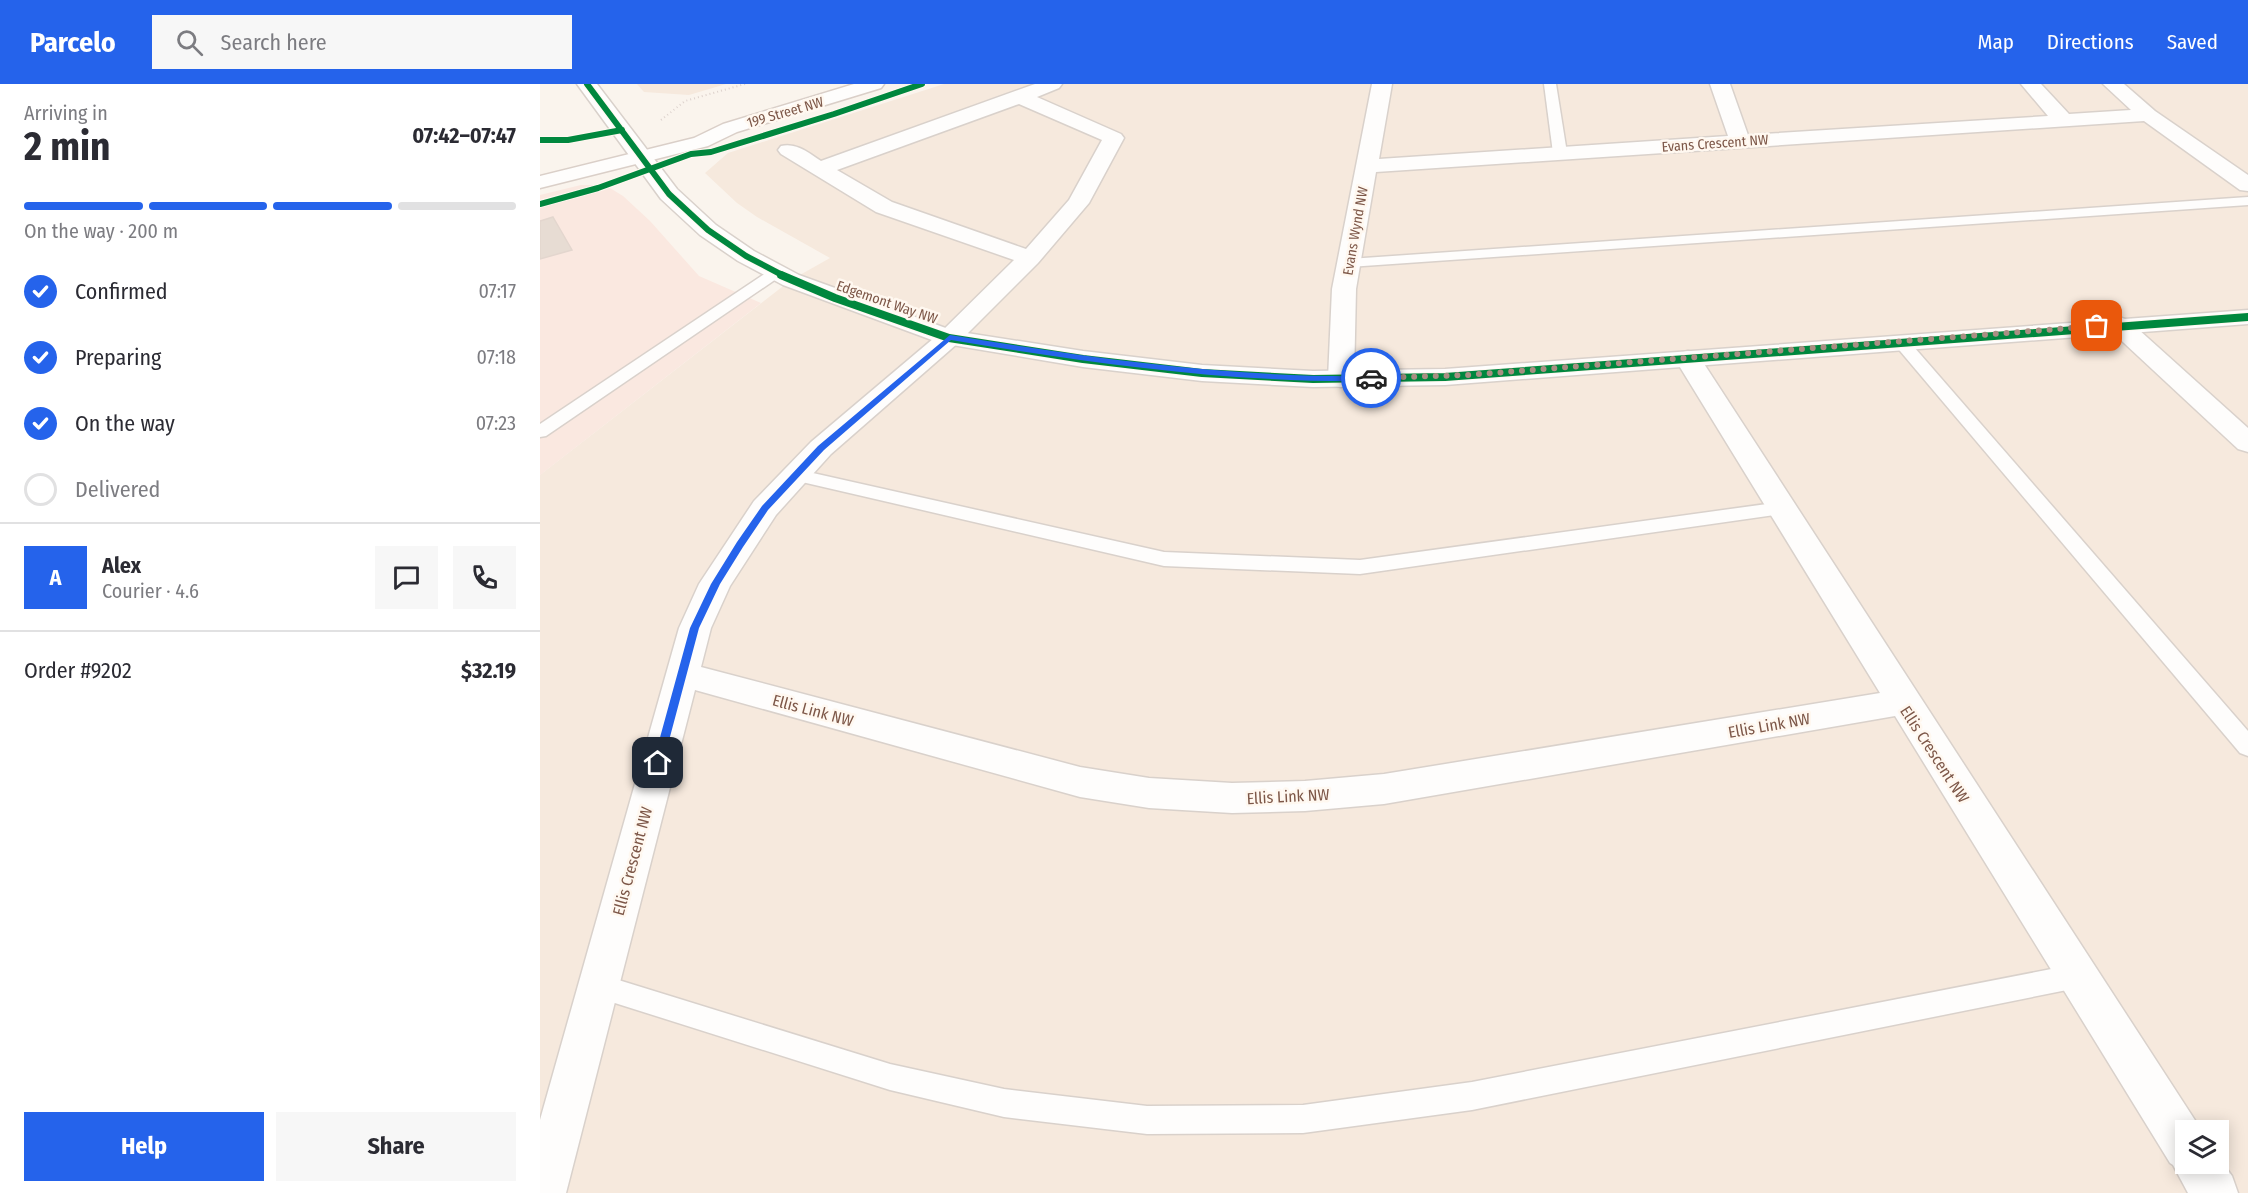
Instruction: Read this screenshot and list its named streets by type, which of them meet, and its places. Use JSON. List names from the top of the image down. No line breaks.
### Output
{"streets":{"street":["199 Street NW","Evans Crescent NW","Evans Wynd NW","Edgemont Way NW","Ellis Link NW","Ellis Crescent NW"]},"crossings":[["199 Street NW","Edgemont Way NW"],["Evans Crescent NW","Evans Wynd NW"],["Evans Wynd NW","Edgemont Way NW"],["Edgemont Way NW","Ellis Crescent NW"],["Ellis Link NW","Ellis Crescent NW"]],"page":{"header":"Parcelo","search":"Search here","nav":["Map","Directions","Saved"],"heading":["2 min","Arriving in","07:42–07:47"],"panel":["Alex","Courier · 4.6","Order #9202","$32.19"],"bar":"On the way · 200 m","list":[["Confirmed","07:17"],["Preparing","07:18"],["On the way","07:23"],"Delivered"],"round":"A","buttons":["Help","Share"]}}
